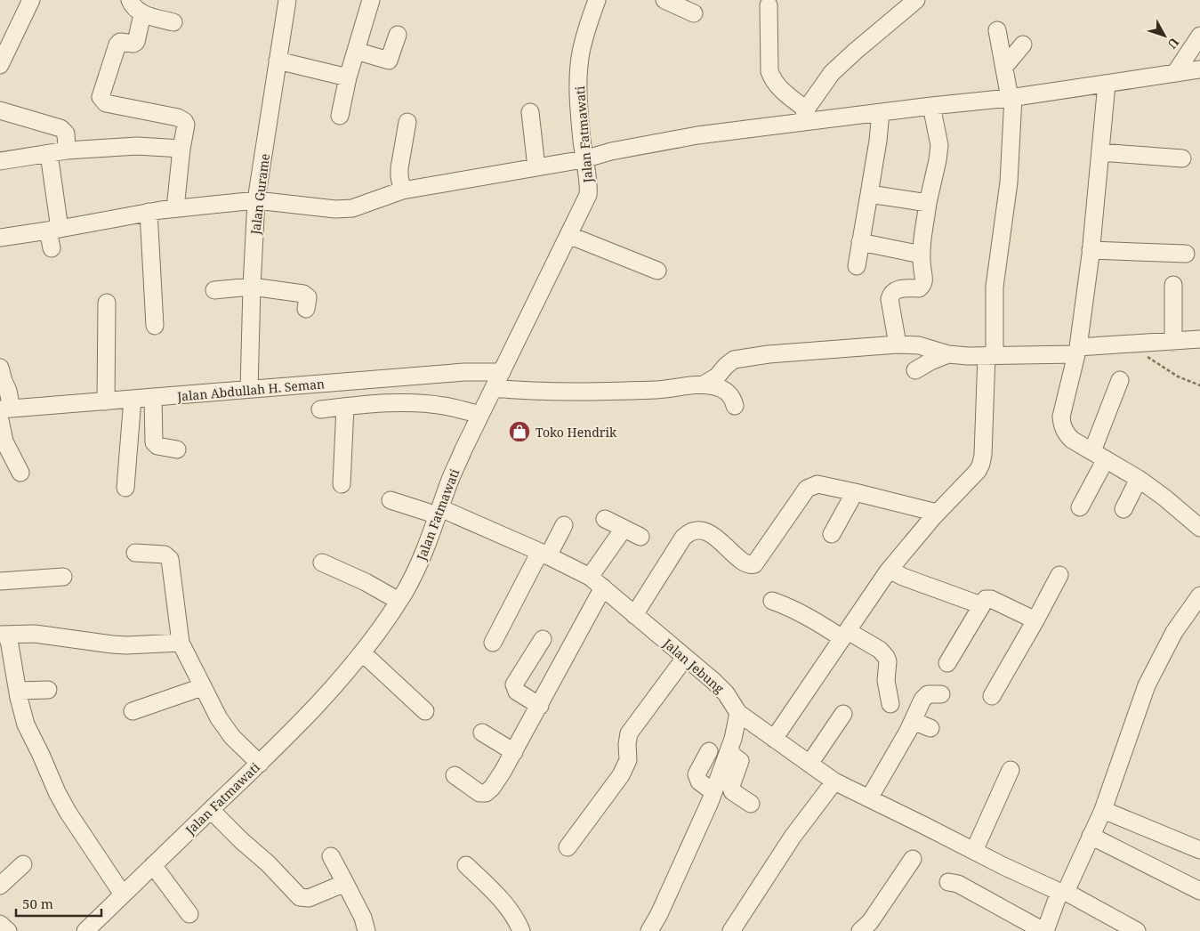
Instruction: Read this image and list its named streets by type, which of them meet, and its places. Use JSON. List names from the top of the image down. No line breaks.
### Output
{"streets":{"street":["Jalan Fatmawati","Jalan Gurame","Jalan Abdullah H. Seman","Jalan Jebung"]},"crossings":[["Jalan Fatmawati","Jalan Abdullah H. Seman"],["Jalan Fatmawati","Jalan Jebung"],["Jalan Gurame","Jalan Abdullah H. Seman"]],"places":{"shop":["Toko Hendrik"]},"scale_bar":"50 m","north":"bottom right"}
